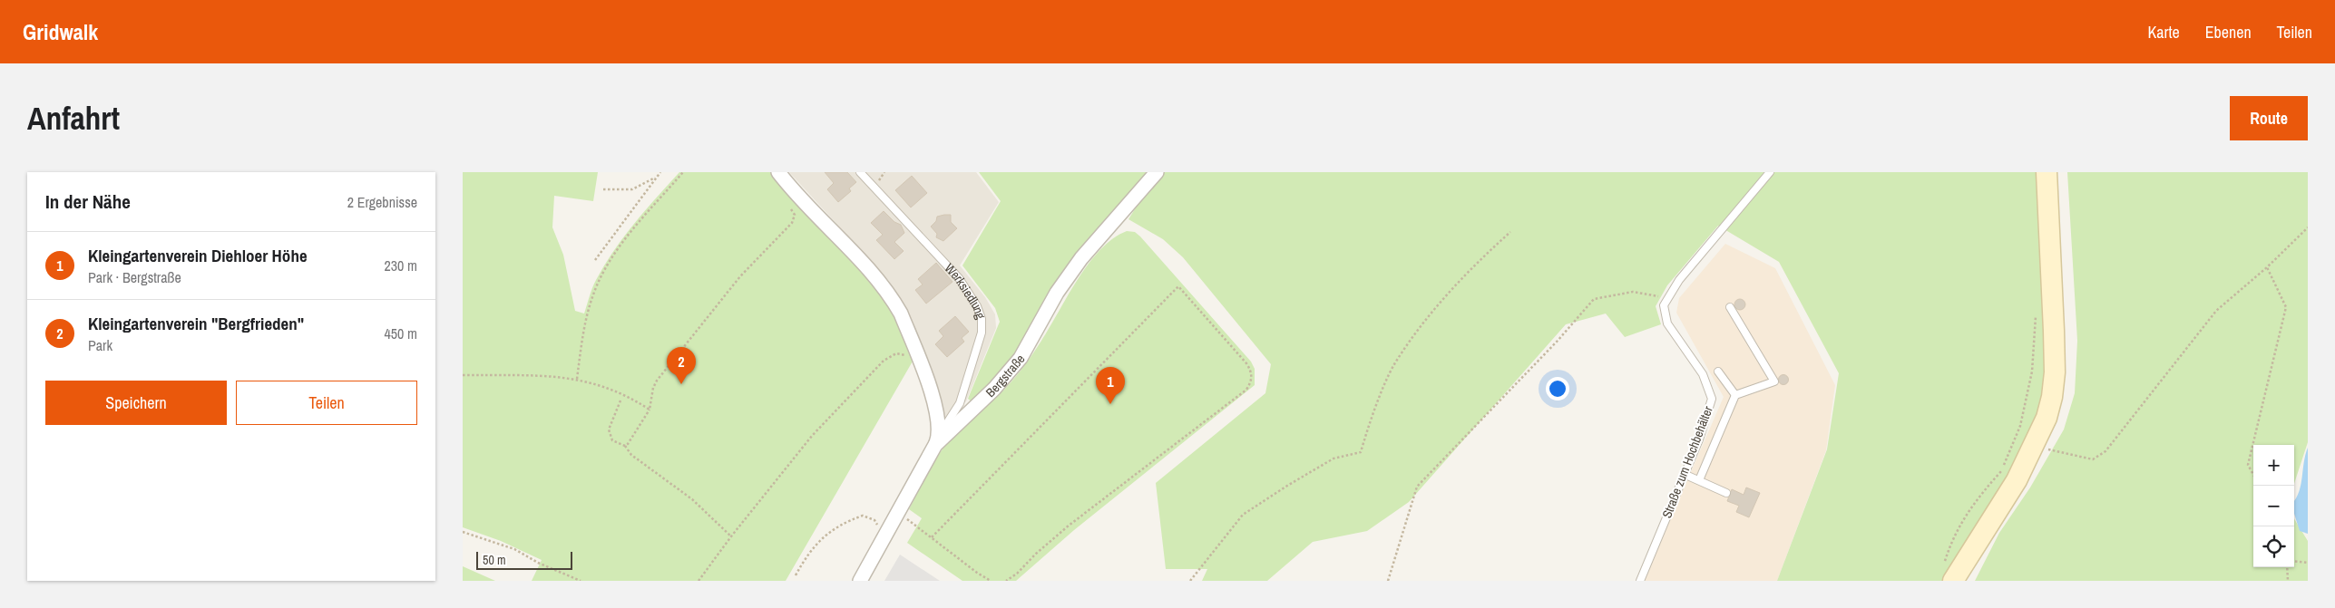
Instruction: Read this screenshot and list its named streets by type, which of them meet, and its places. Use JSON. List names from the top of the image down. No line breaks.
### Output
{"streets":{"street":["Bergstraße"],"lane":["Werksiedlung","Straße zum Hochbehälter"]},"crossings":[["Werksiedlung","Bergstraße"]],"scale_bar":"50 m","page":{"header":"Gridwalk","nav":["Karte","Ebenen","Teilen"],"buttons":["Route",["Speichern","Teilen"]],"title":"Anfahrt","heading":["In der Nähe","2 Ergebnisse"],"list":[{"mark":"1","name":"Kleingartenverein Diehloer Höhe","note":"Park · Bergstraße","value":"230 m"},{"mark":"2","name":"Kleingartenverein \"Bergfrieden\"","note":"Park","value":"450 m"}],"pins":["2","1"],"map_buttons":["+","−"],"scale":"50 m"}}
